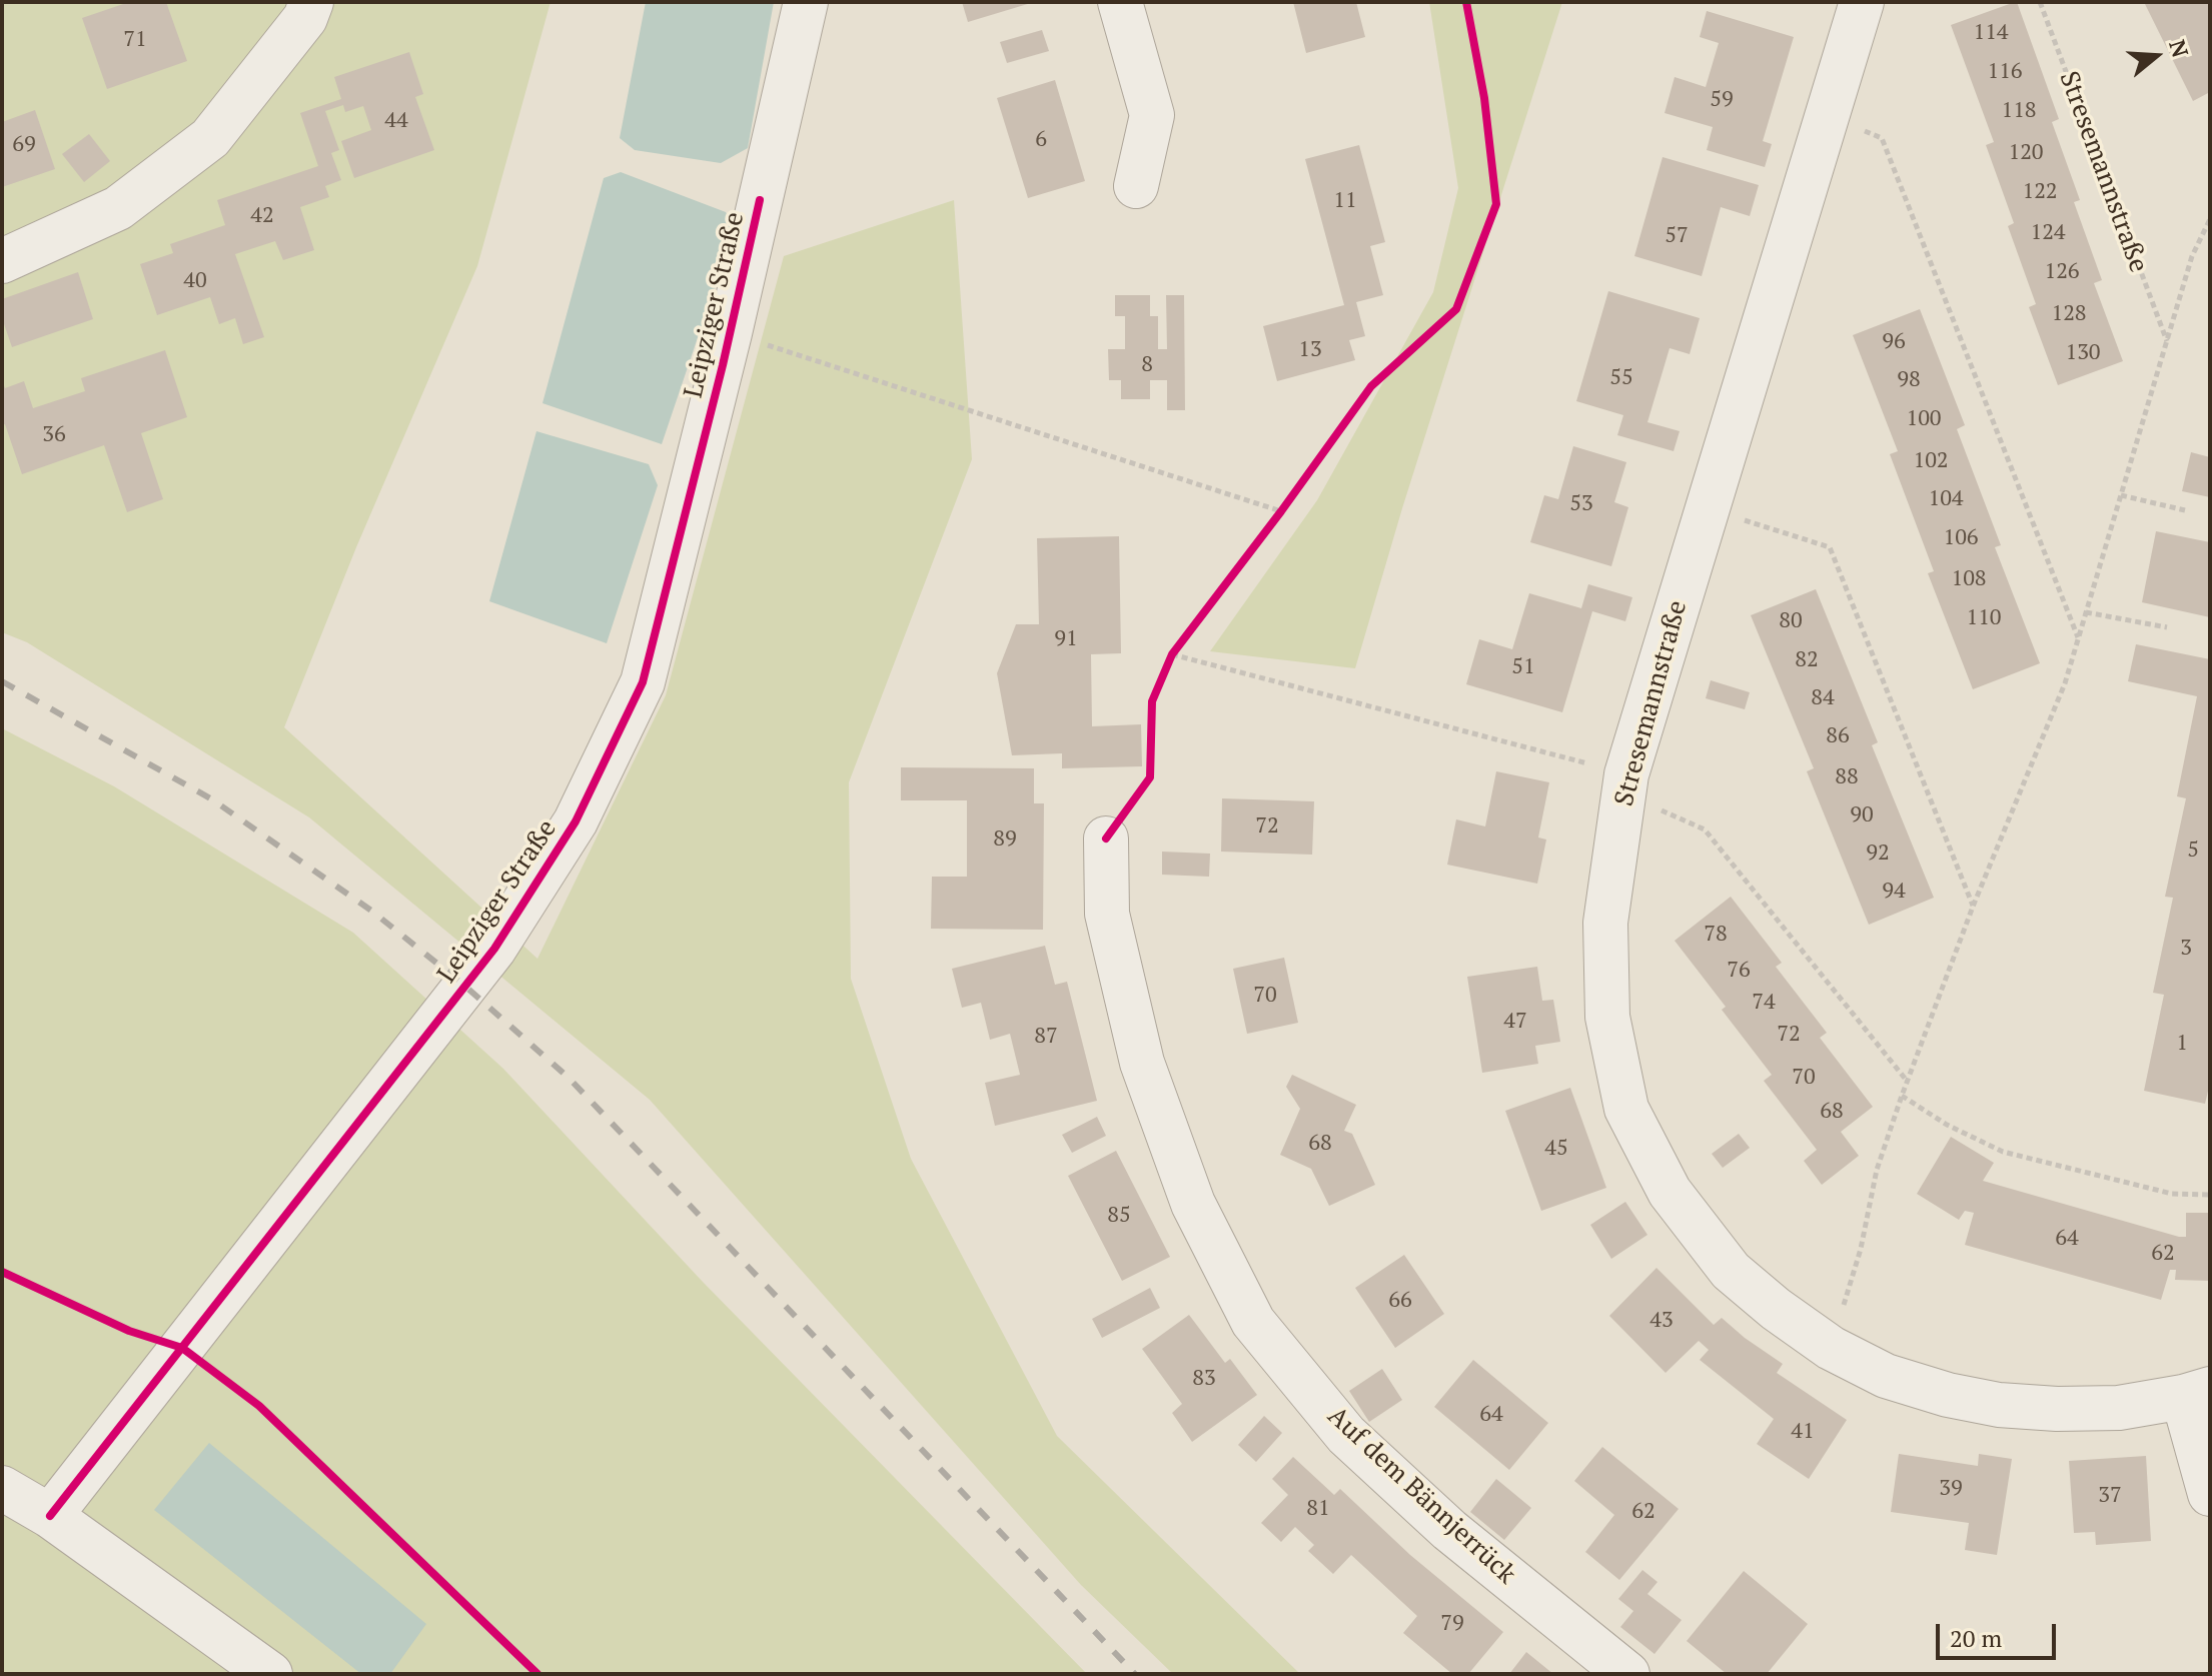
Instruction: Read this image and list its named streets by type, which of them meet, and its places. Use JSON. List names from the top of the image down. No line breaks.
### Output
{"streets":{"street":["Stresemannstraße","Leipziger Straße","Auf dem Bännjerrück"]},"house_numbers":["114","71","116","59","118","44","6","69","120","122","11","42","124","57","126","40","128","96","13","130","8","55","98","100","36","102","104","53","106","108","110","80","91","82","51","84","86","88","90","72","89","5","92","94","78","3","76","70","74","47","72","87","1","70","68","68","45","85","64","62","66","43","83","64","41","39","37","81","62","79"],"scale_bar":"20 m","north":"right"}
